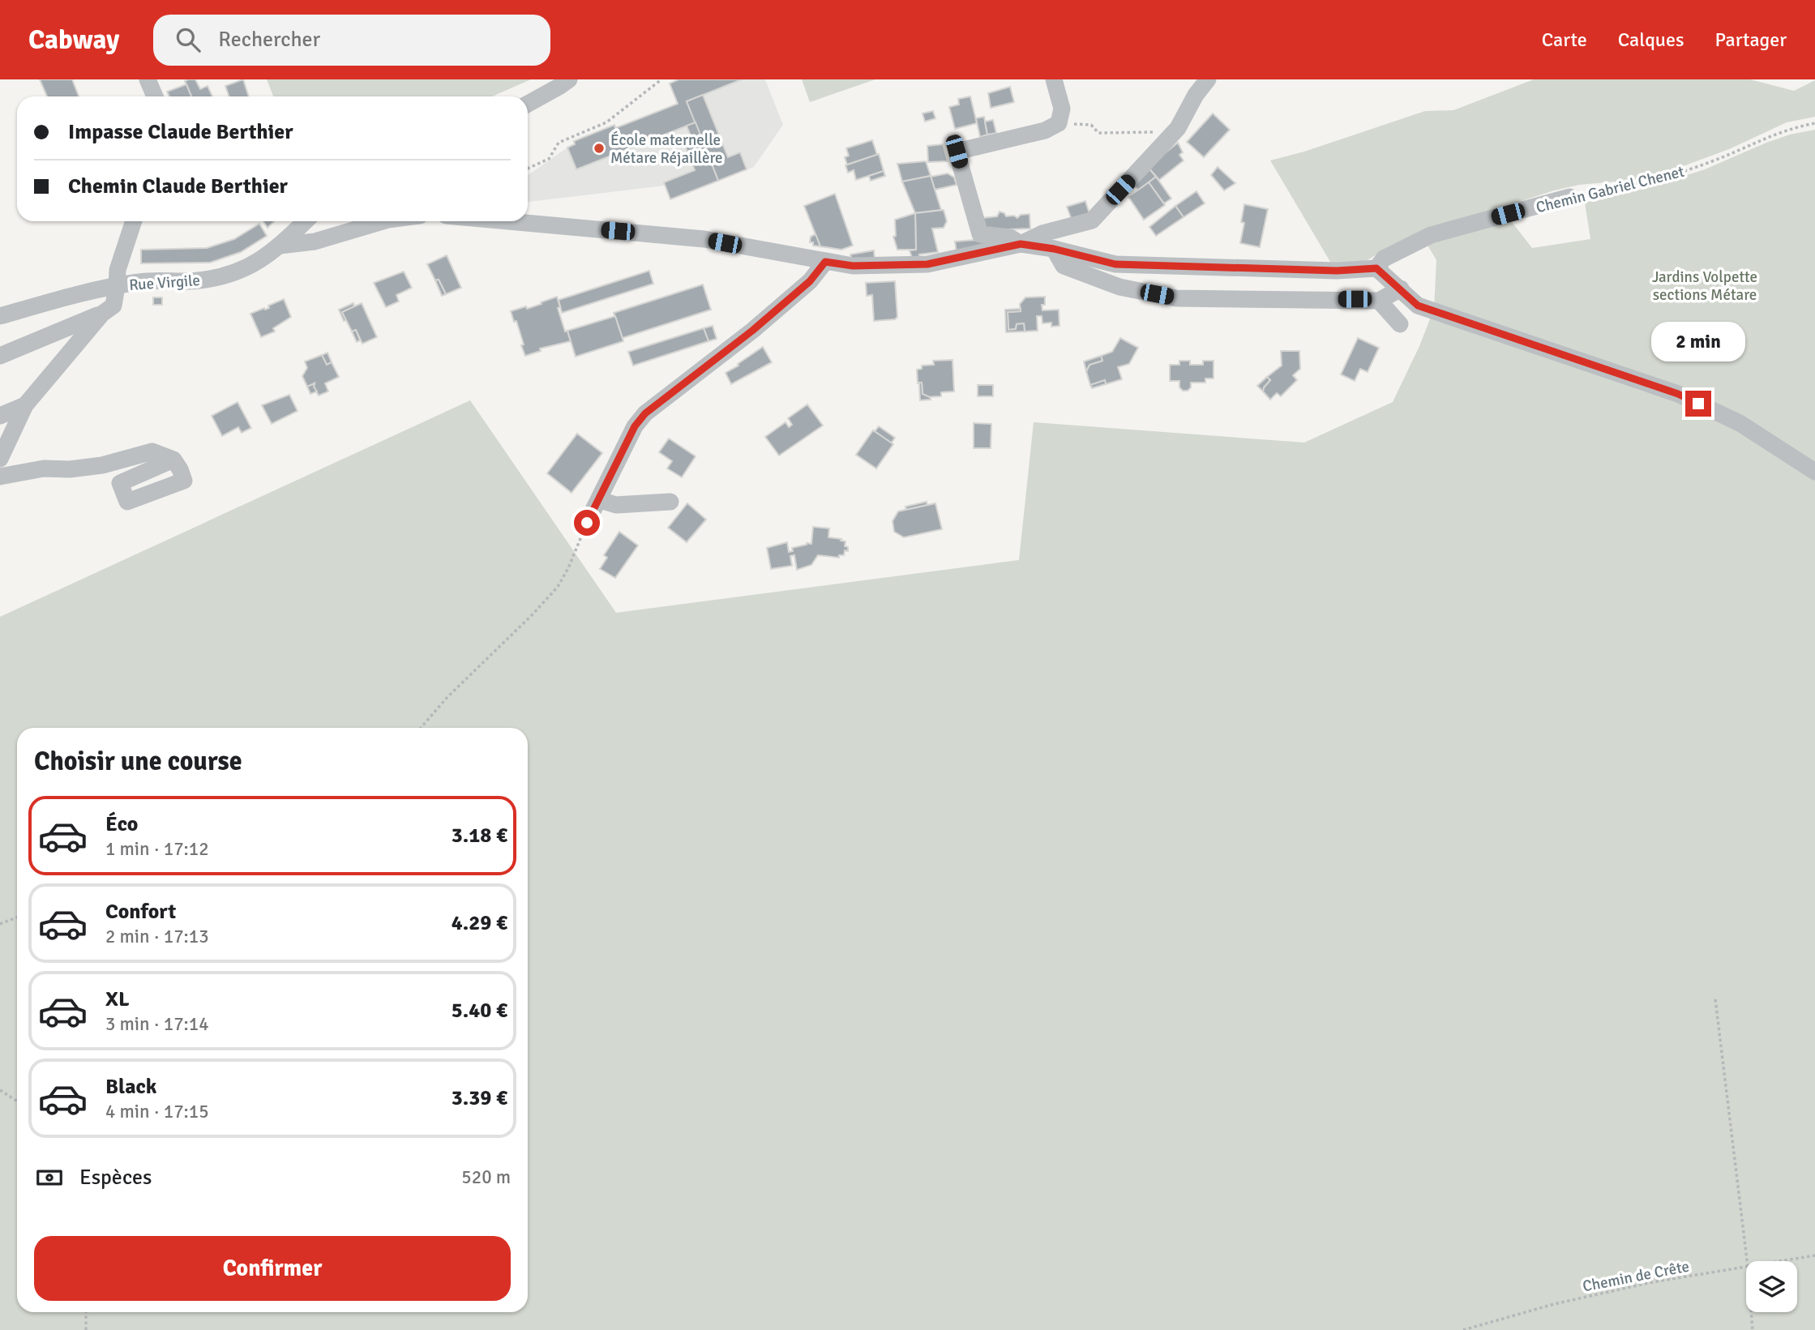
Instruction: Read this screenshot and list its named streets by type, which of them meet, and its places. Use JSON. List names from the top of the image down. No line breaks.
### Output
{"streets":{"street":["Chemin Gabriel Chenet","Rue Virgile"],"path":["Chemin de Crête"]},"parks":["Jardins Volpette sections Métare"],"places":["École maternelle Métare Réjaillère"],"page":{"header":"Cabway","search":"Rechercher","nav":["Carte","Calques","Partager"],"banner":["Impasse Claude Berthier","Chemin Claude Berthier"],"bubble":"2 min","heading":"Choisir une course","list":[{"name":"Éco","note":"1 min · 17:12","value":"3.18 €"},{"name":"Confort","note":"2 min · 17:13","value":"4.29 €"},{"name":"XL","note":"3 min · 17:14","value":"5.40 €"},{"name":"Black","note":"4 min · 17:15","value":"3.39 €"}],"pay":["Espèces","520 m"],"buttons":"Confirmer"}}
